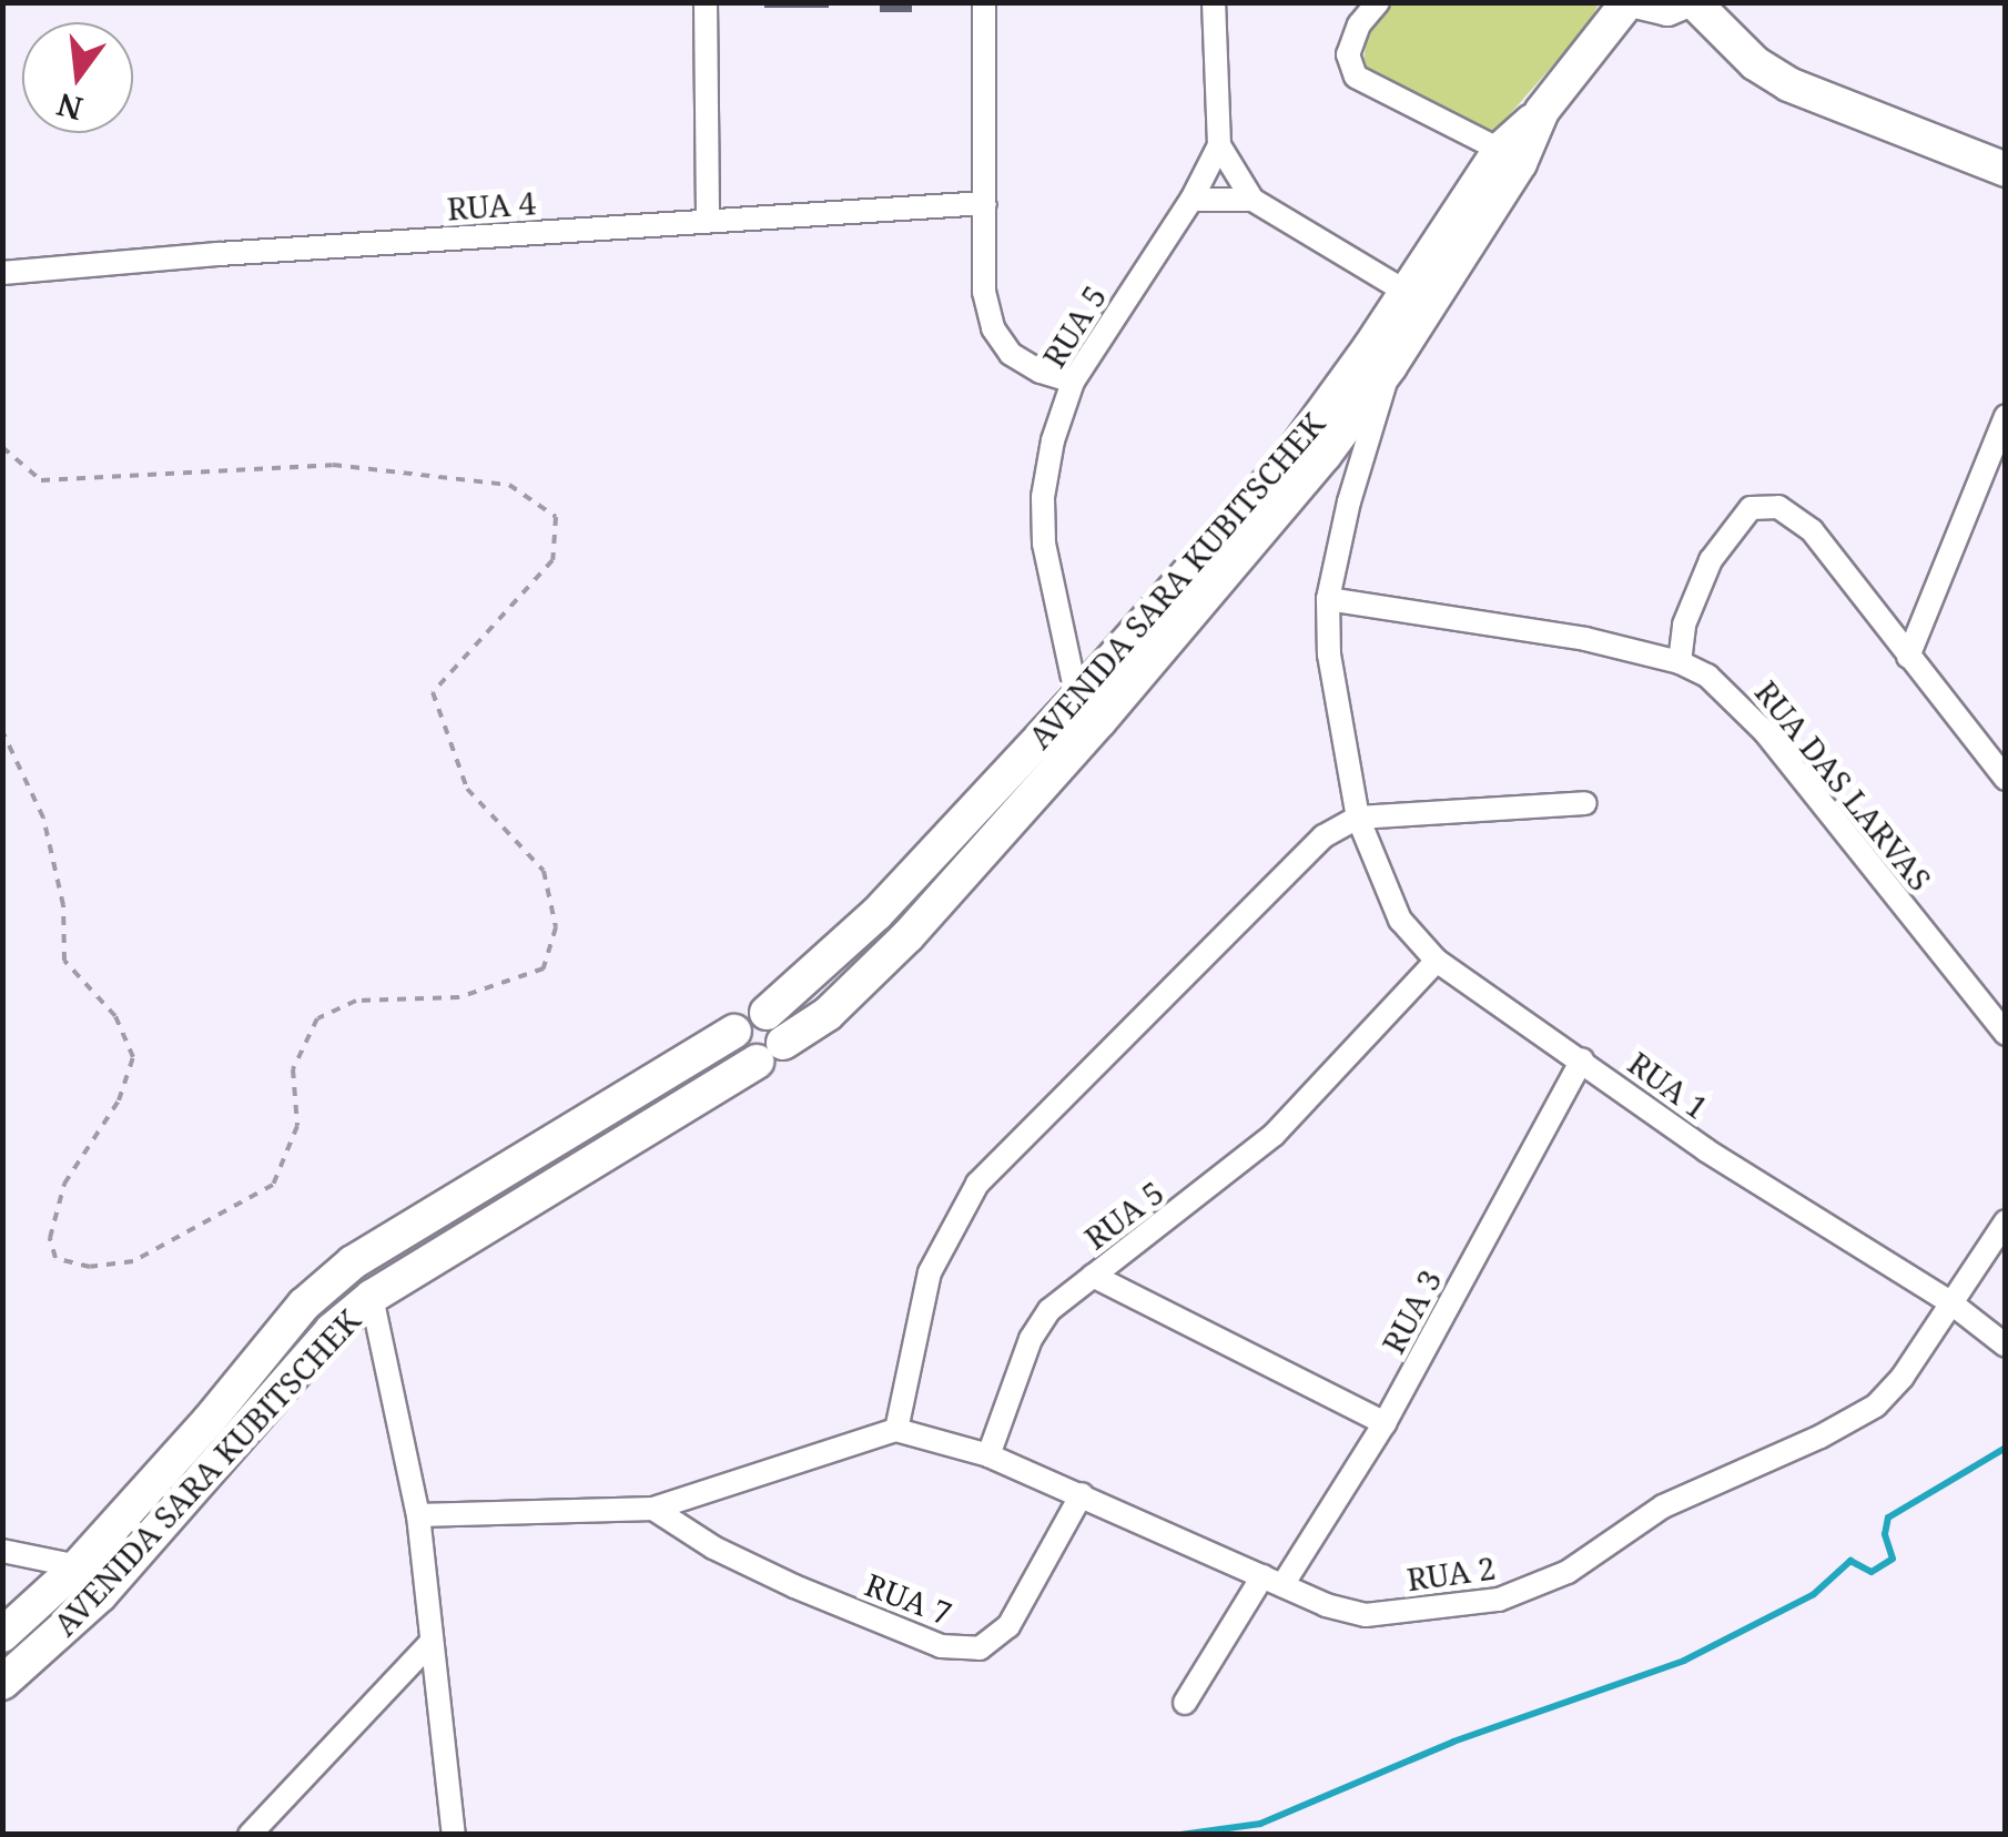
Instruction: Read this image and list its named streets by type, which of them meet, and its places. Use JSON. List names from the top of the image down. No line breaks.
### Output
{"streets":{"main road":["AVENIDA SARA KUBITSCHEK"],"street":["RUA 4","RUA 5","RUA DAS LARVAS","RUA 1","RUA 3","RUA 2","RUA 7"]},"crossings":[["RUA 5","AVENIDA SARA KUBITSCHEK"],["RUA 5","RUA 1"],["RUA 5","RUA 2"],["AVENIDA SARA KUBITSCHEK","RUA 1"],["RUA DAS LARVAS","RUA 1"],["RUA 1","RUA 3"],["RUA 1","RUA 2"],["RUA 3","RUA 2"],["RUA 2","RUA 7"]],"north":"bottom"}
